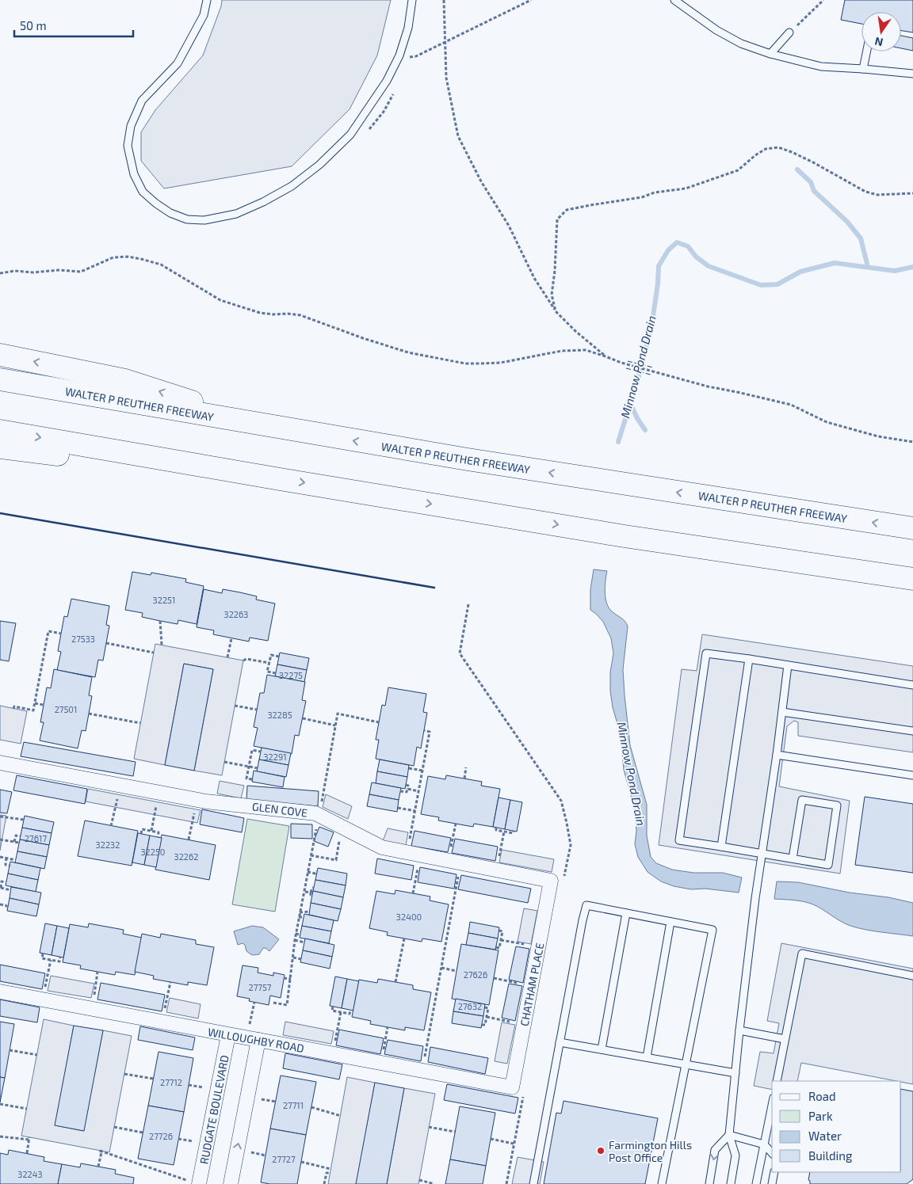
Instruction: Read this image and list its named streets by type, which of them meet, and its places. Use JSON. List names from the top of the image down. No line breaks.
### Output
{"streets":{"highway":["WALTER P REUTHER FREEWAY"],"street":["GLEN COVE","CHATHAM PLACE","WILLOUGHBY ROAD","RUDGATE BOULEVARD"]},"crossings":[["GLEN COVE","CHATHAM PLACE"],["CHATHAM PLACE","WILLOUGHBY ROAD"],["WILLOUGHBY ROAD","RUDGATE BOULEVARD"]],"water":["Minnow Pond Drain"],"places":["Farmington Hills Post Office"],"house_numbers":["32251","32263","27533","32275","27501","32285","32291","27617","32232","32250","32262","32400","27626","27757","27632","27712","27711","27726","27727","32243"],"legend":["Road","Park","Water","Building"],"scale_bar":"50 m","north":"bottom"}
